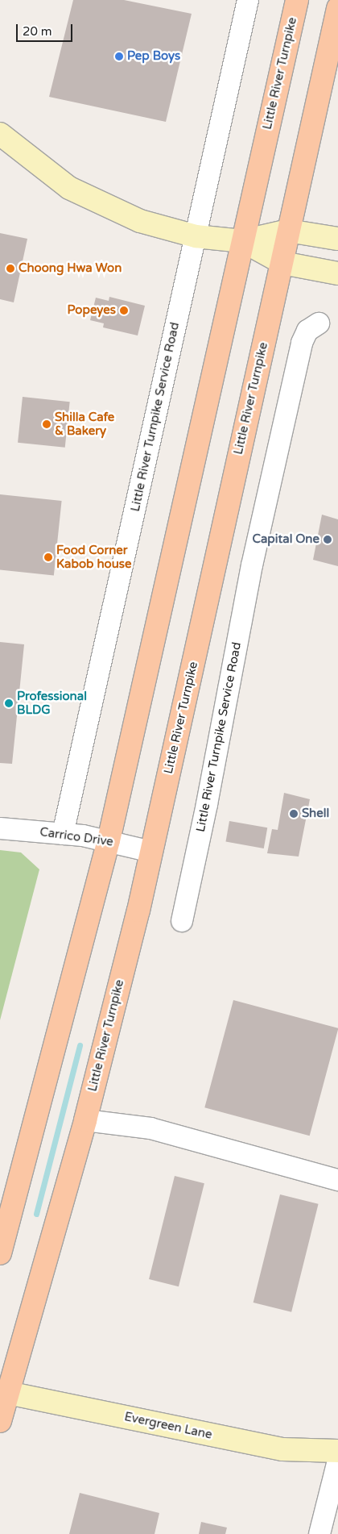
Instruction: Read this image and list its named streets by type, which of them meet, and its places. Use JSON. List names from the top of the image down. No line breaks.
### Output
{"streets":{"main road":["Little River Turnpike"],"street":["Little River Turnpike Service Road","Carrico Drive","Evergreen Lane"]},"crossings":[["Little River Turnpike","Carrico Drive"],["Little River Turnpike","Evergreen Lane"],["Little River Turnpike Service Road","Carrico Drive"]],"places":["Pep Boys","Choong Hwa Won","Popeyes","Shilla Cafe & Bakery","Capital One","Food Corner Kabob house","Professional BLDG","Shell"],"scale_bar":"20 m"}
